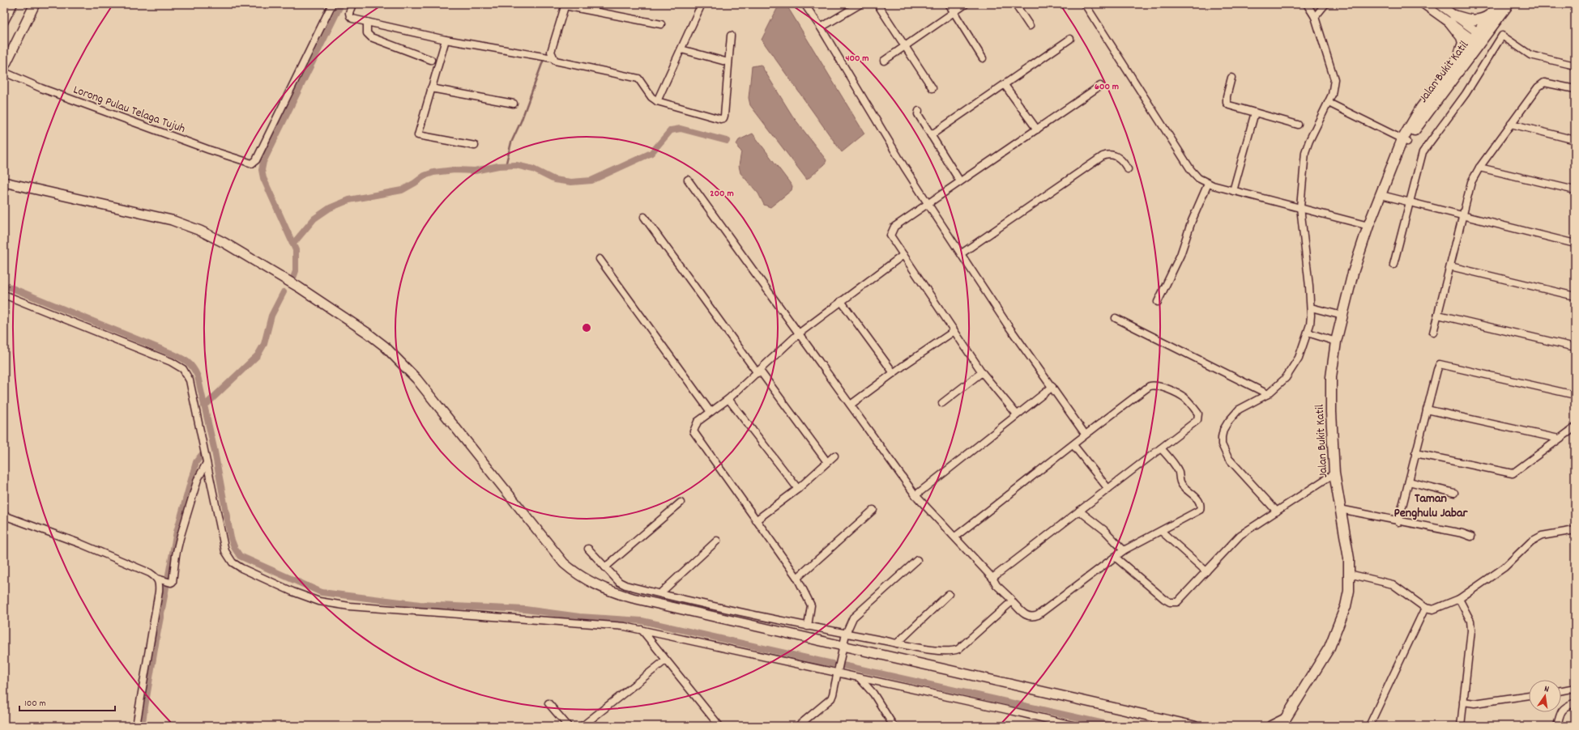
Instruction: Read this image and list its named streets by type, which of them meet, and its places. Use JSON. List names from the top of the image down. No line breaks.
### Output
{"streets":{"main road":["Jalan Bukit Katil"],"street":["Lorong Pulau Telaga Tujuh"]},"districts":["Taman Penghulu Jabar"],"scale_bar":"100 m","north":"top","rings":["400 m","600 m","200 m"]}
